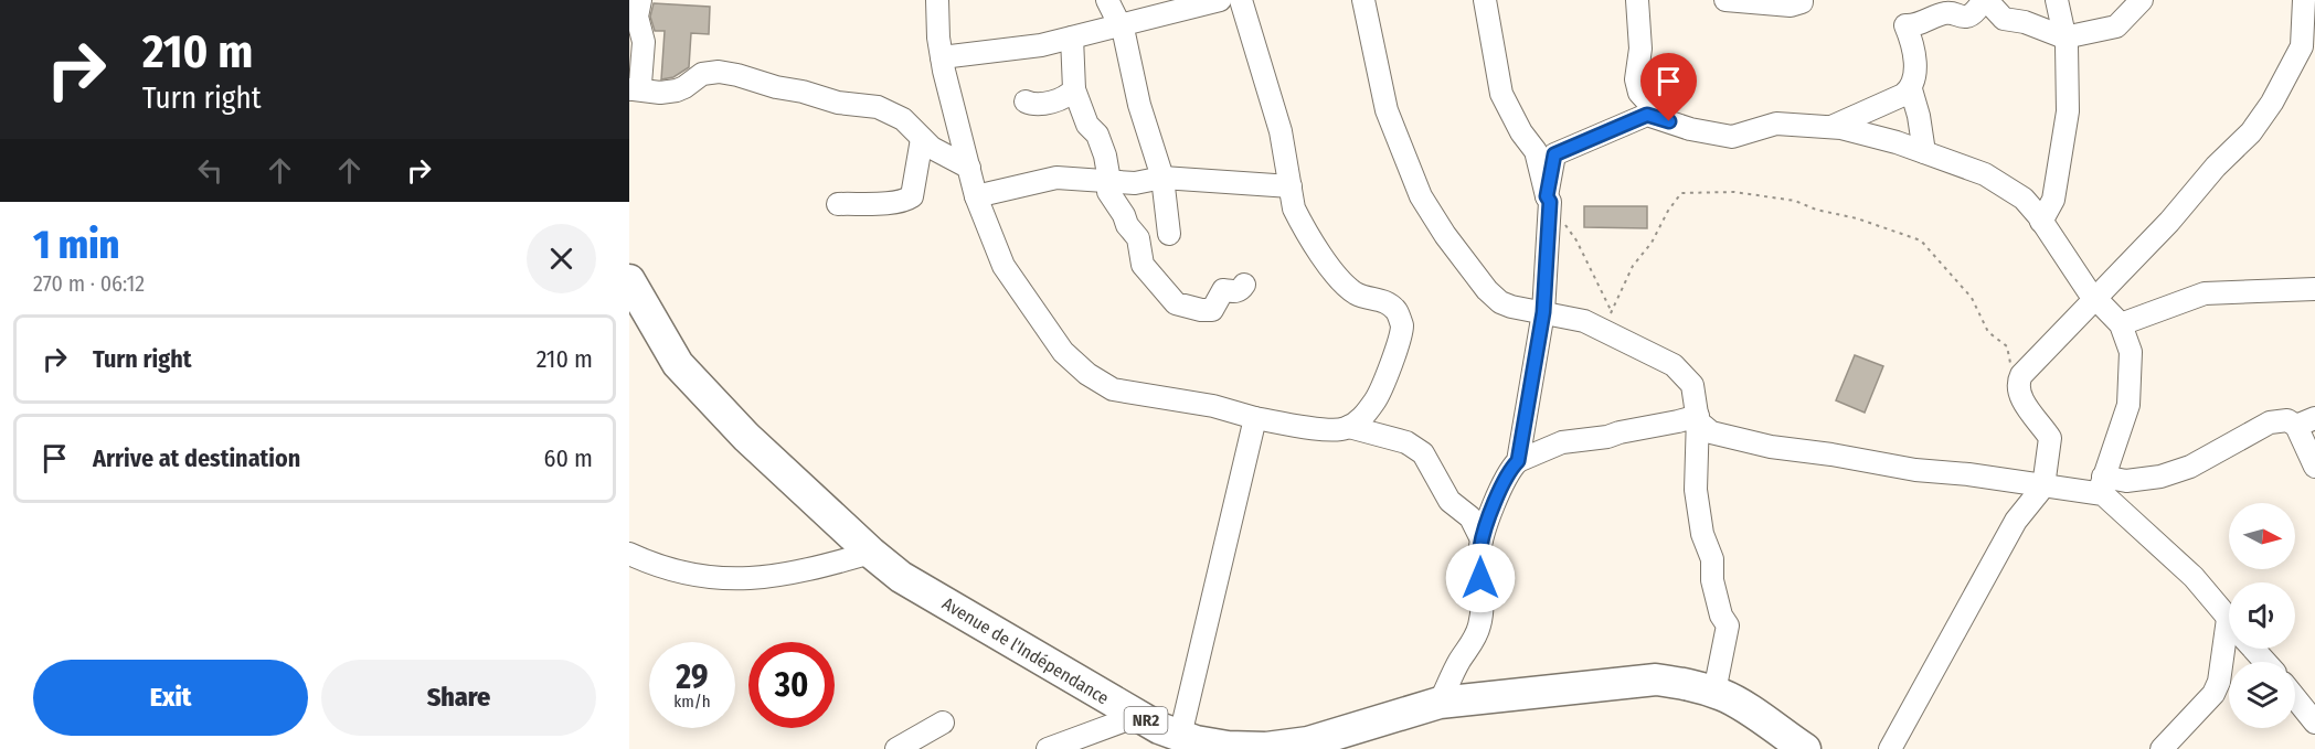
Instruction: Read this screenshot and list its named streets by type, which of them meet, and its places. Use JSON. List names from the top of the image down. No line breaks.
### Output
{"streets":{"highway":["Avenue de l'Indépendance","NR2"]},"north":"right","page":{"turn":["210 m","Turn right"],"heading":["1 min","270 m · 06:12"],"list":[{"name":"Turn right","value":"210 m"},{"name":"Arrive at destination","value":"60 m"}],"speed":"29 km/h","limit":"30","buttons":["Exit","Share"]}}
